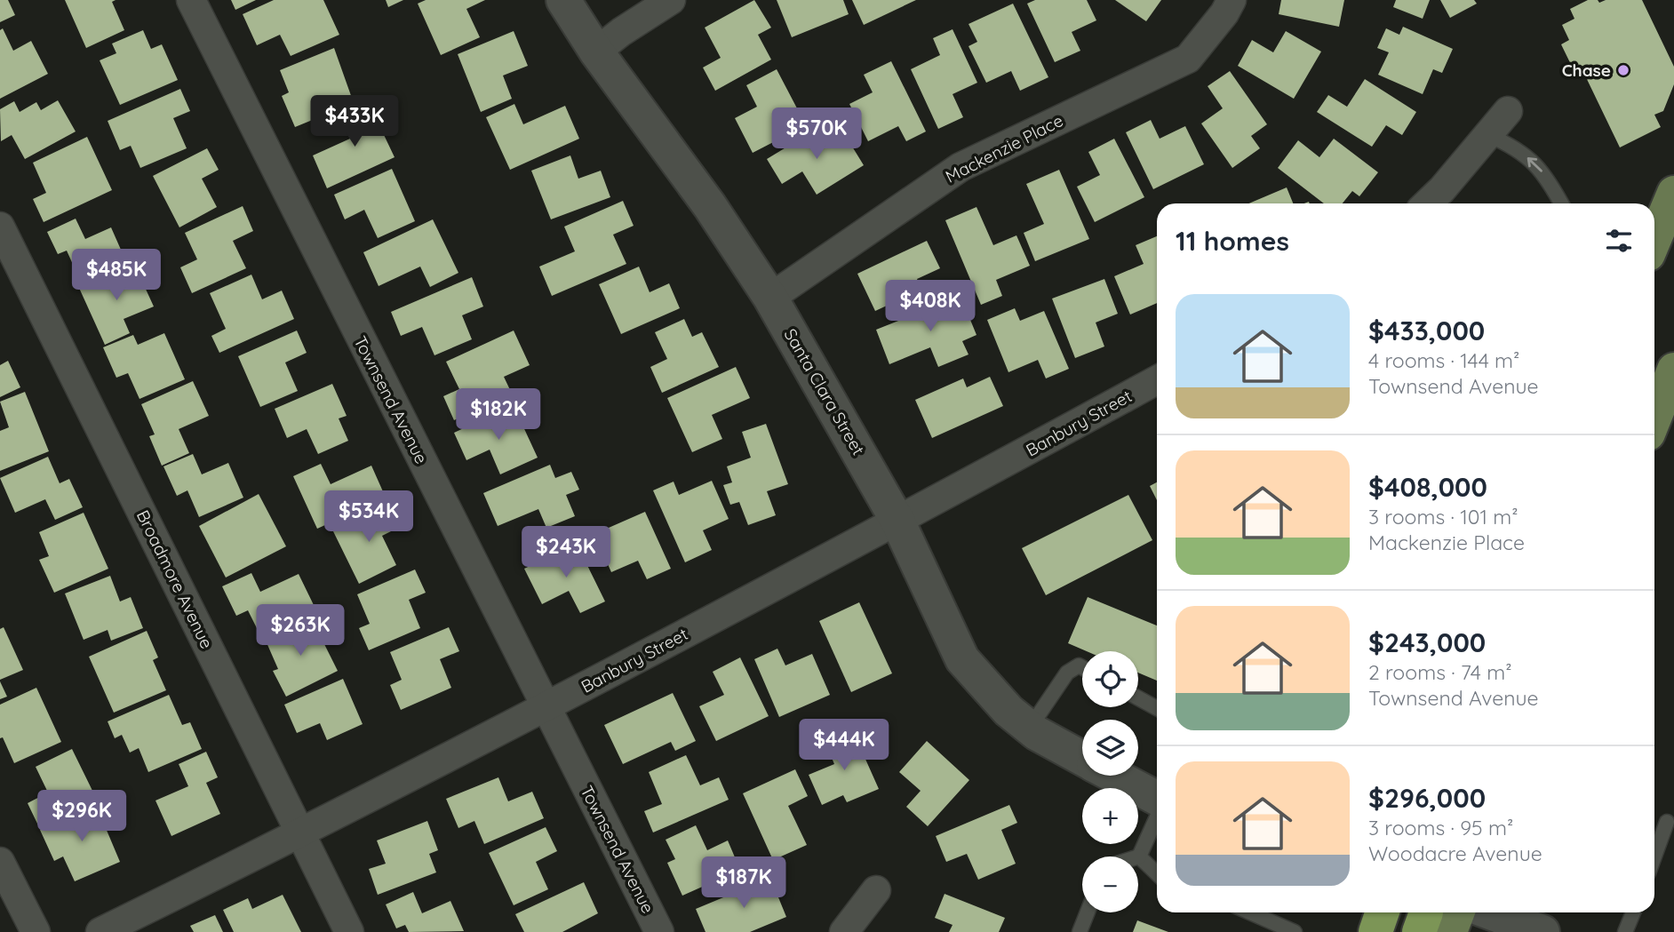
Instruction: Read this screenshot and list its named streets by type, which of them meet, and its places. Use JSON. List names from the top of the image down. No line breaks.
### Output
{"streets":{"main road":["Santa Clara Street"],"street":["Mackenzie Place","Townsend Avenue","Banbury Street","Broadmore Avenue"]},"crossings":[["Mackenzie Place","Santa Clara Street"],["Santa Clara Street","Banbury Street"],["Townsend Avenue","Banbury Street"],["Banbury Street","Broadmore Avenue"]],"places":["Chase"],"page":{"price":["$433K","$570K","$485K","$408K","$182K","$534K","$243K","$263K","$444K","$296K","$187K"],"heading":"11 homes","list":[{"name":"$433,000","note":"4 rooms · 144 m² · Townsend Avenue"},{"name":"$408,000","note":"3 rooms · 101 m² · Mackenzie Place"},{"name":"$243,000","note":"2 rooms · 74 m² · Townsend Avenue"},{"name":"$296,000","note":"3 rooms · 95 m² · Woodacre Avenue"}],"map_buttons":["+","−"]}}
